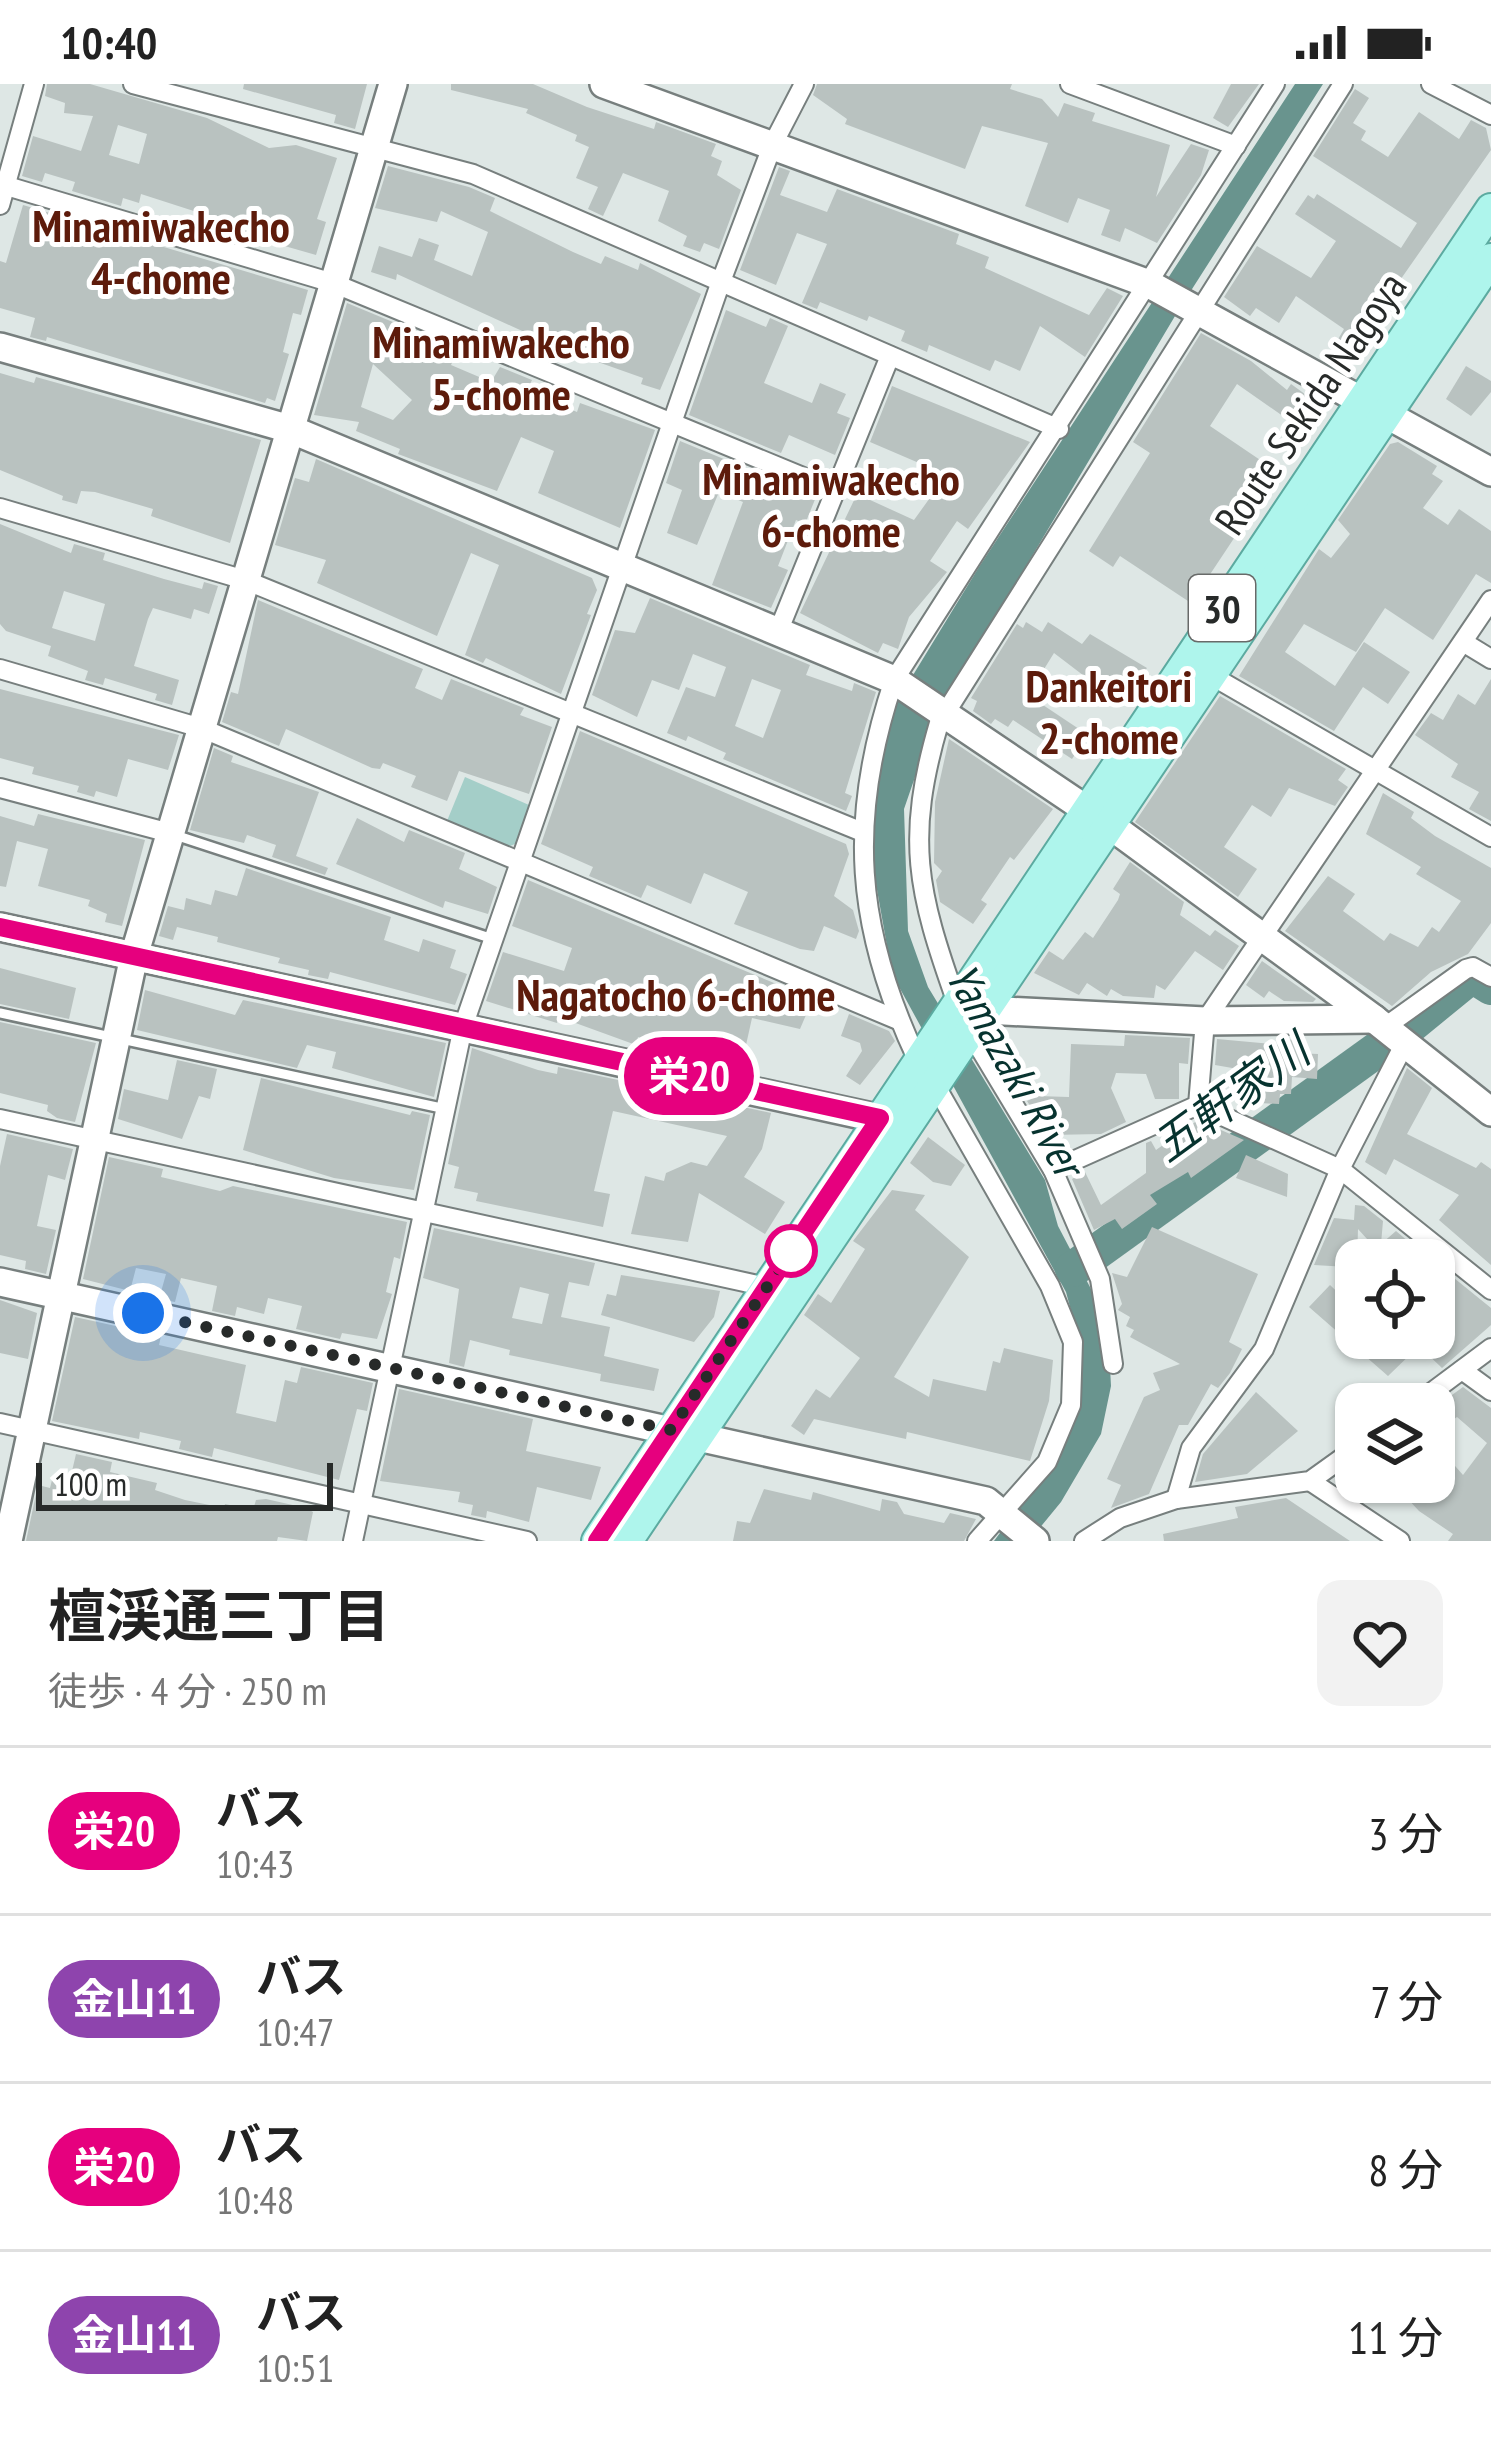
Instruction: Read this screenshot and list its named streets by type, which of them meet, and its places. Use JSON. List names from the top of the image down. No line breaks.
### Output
{"streets":{"main road":["Route Sekida Nagoya","30"]},"districts":["Minamiwakecho 4-chome","Minamiwakecho 5-chome","Minamiwakecho 6-chome","Dankeitori 2-chome","Nagatocho 6-chome"],"water":["Yamazaki River","五軒家川"],"lines":["bus line 栄20"],"scale_bar":"100 m","page":{"status":"10:40","on_map":"栄20","scale":"100 m","heading":["檀渓通三丁目","徒歩 · 4 分 · 250 m"],"list":[{"mark":"栄20","name":"バス","note":"10:43","value":"3 分"},{"mark":"金山11","name":"バス","note":"10:47","value":"7 分"},{"mark":"栄20","name":"バス","note":"10:48","value":"8 分"},{"mark":"金山11","name":"バス","note":"10:51","value":"11 分"}]}}
